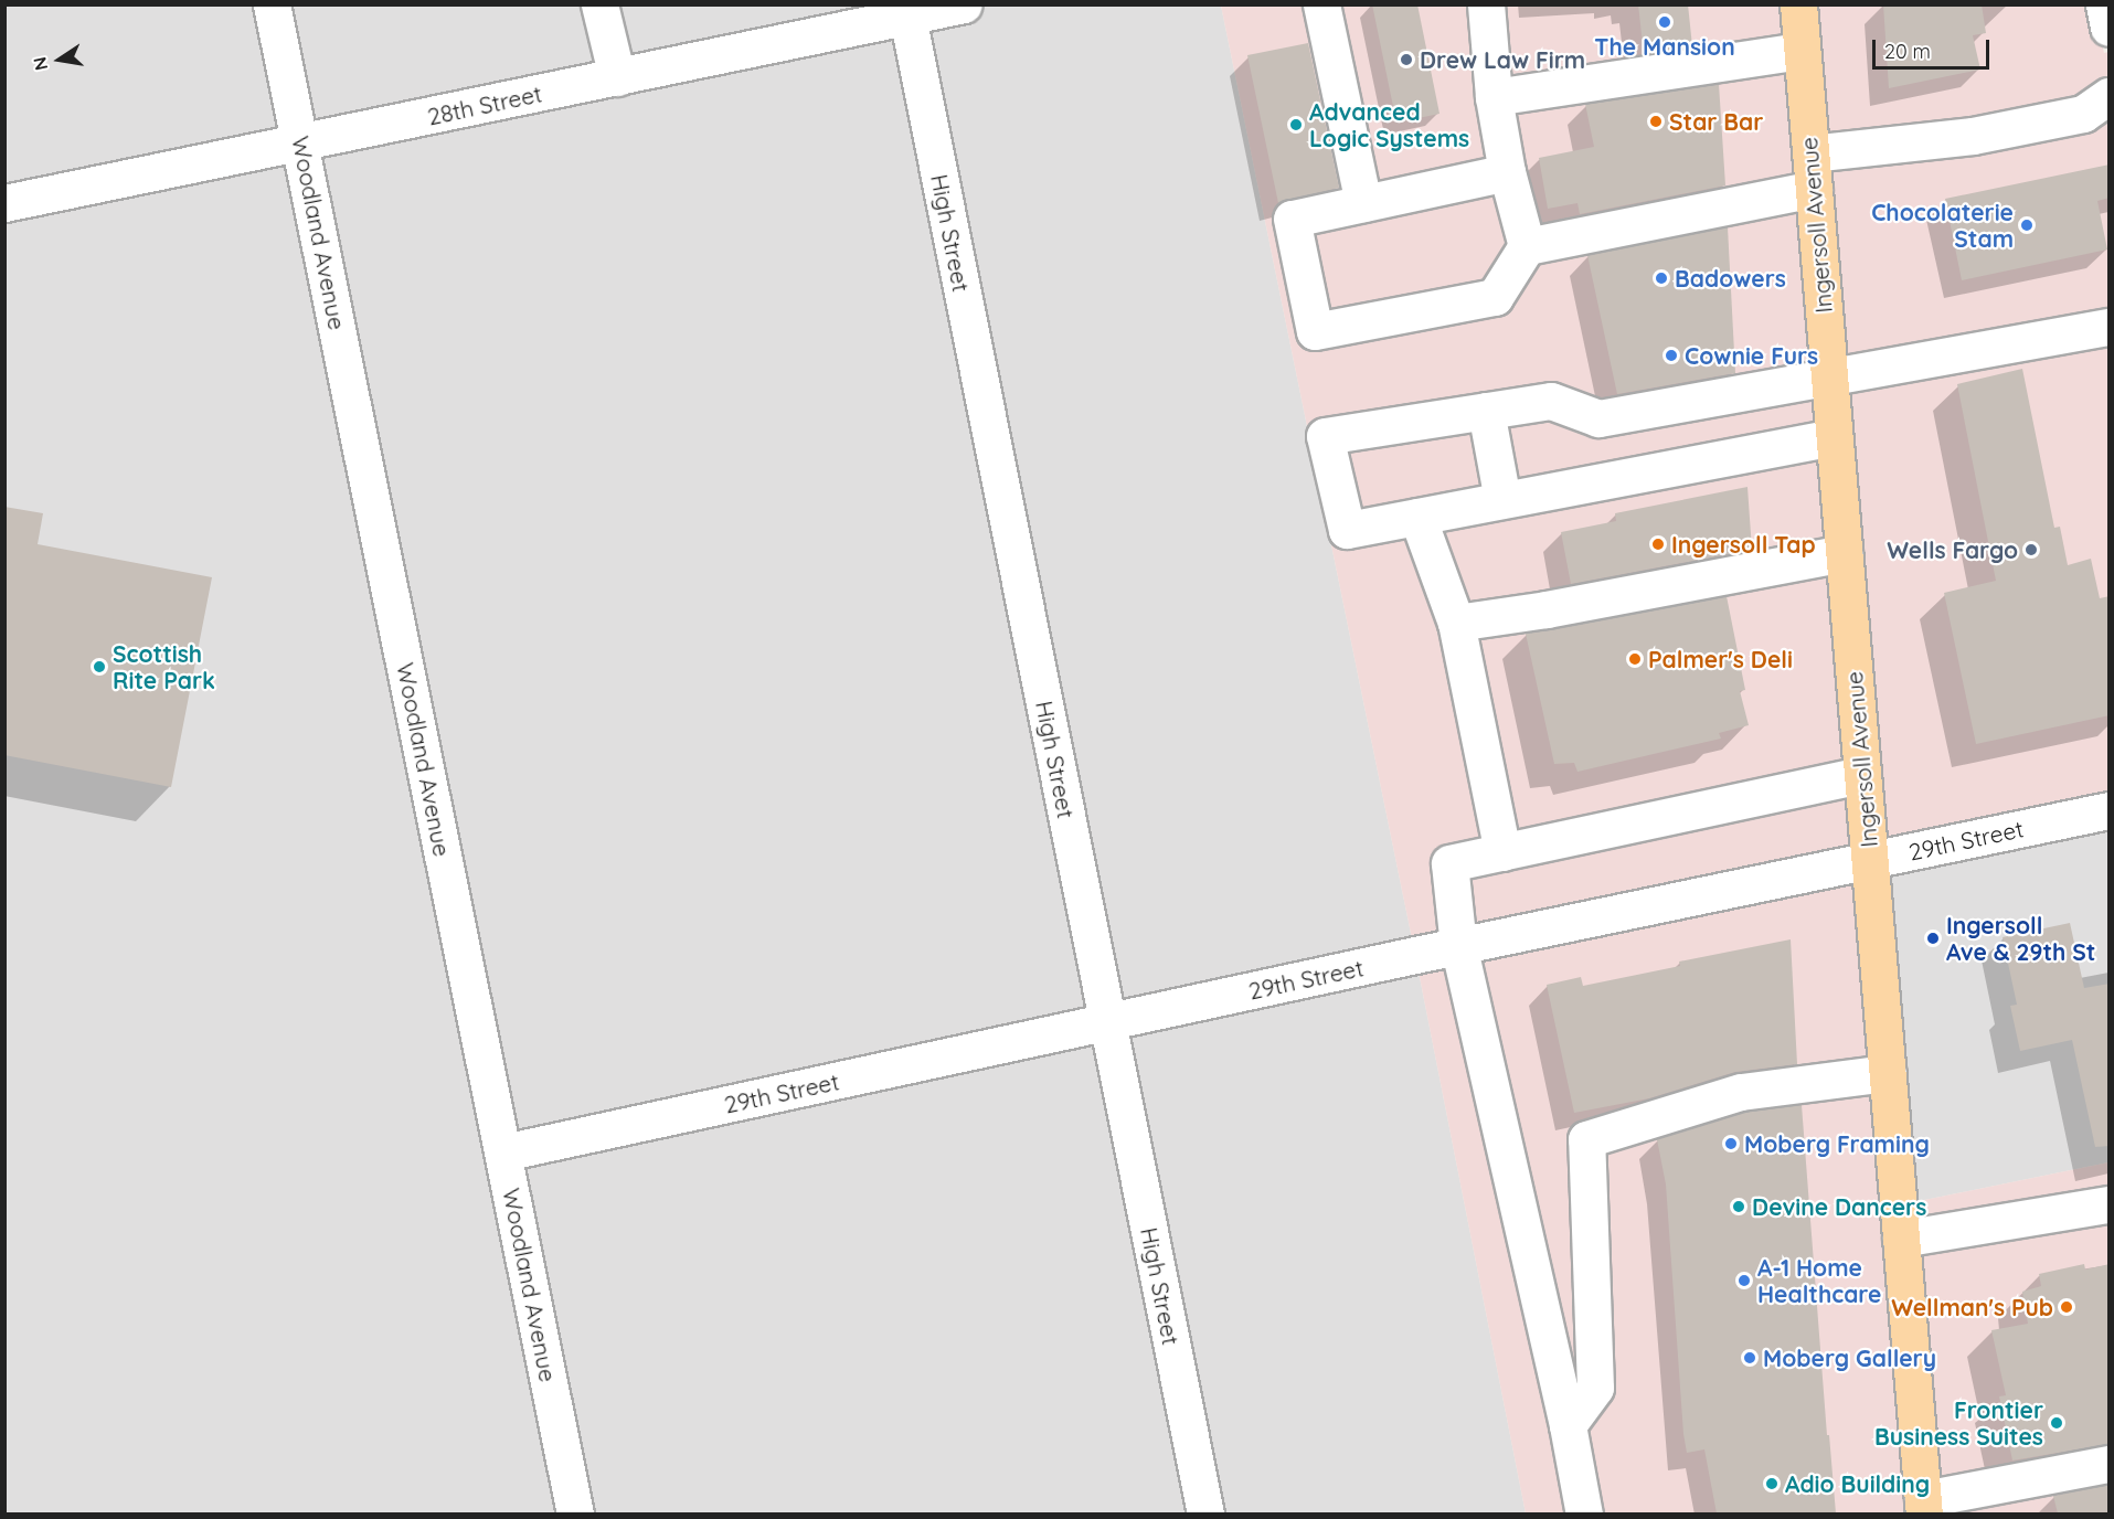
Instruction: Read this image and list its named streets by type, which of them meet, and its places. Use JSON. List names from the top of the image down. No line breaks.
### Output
{"streets":{"main road":["Ingersoll Avenue"],"street":["28th Street","Woodland Avenue","High Street","29th Street"]},"crossings":[["28th Street","Woodland Avenue"],["28th Street","High Street"],["Ingersoll Avenue","29th Street"],["Woodland Avenue","29th Street"],["High Street","29th Street"]],"places":["The Mansion","Drew Law Firm","Star Bar","Advanced Logic Systems","Chocolaterie Stam","Badowers","Cownie Furs","Ingersoll Tap","Wells Fargo","Palmer's Deli","Scottish Rite Park","Ingersoll Ave & 29th St","Moberg Framing","Devine Dancers","A-1 Home Healthcare","Wellman's Pub","Moberg Gallery","Frontier Business Suites","Adio Building"],"scale_bar":"20 m","north":"left"}
